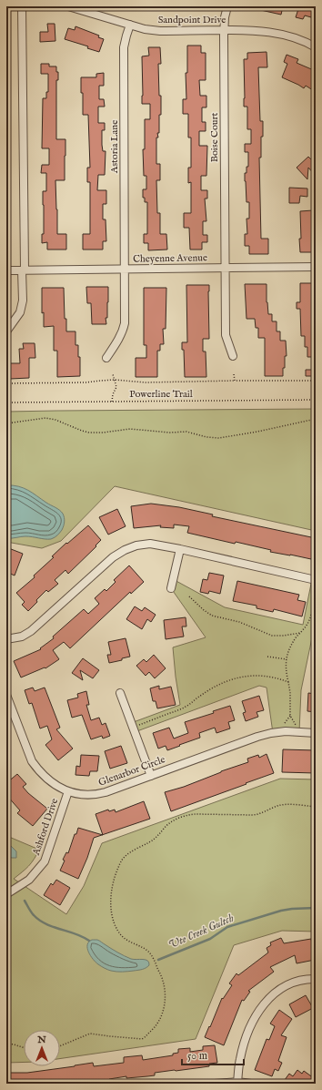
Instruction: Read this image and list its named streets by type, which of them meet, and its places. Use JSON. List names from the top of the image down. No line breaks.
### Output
{"streets":{"street":["Sandpoint Drive","Boise Court","Astoria Lane","Cheyenne Avenue","Glenarbor Circle","Ashford Drive"],"path":["Powerline Trail"]},"crossings":[["Sandpoint Drive","Boise Court"],["Sandpoint Drive","Astoria Lane"],["Boise Court","Cheyenne Avenue"],["Astoria Lane","Cheyenne Avenue"],["Glenarbor Circle","Ashford Drive"]],"water":["Ute Creek Gultch"],"scale_bar":"50 m","north":"top"}
